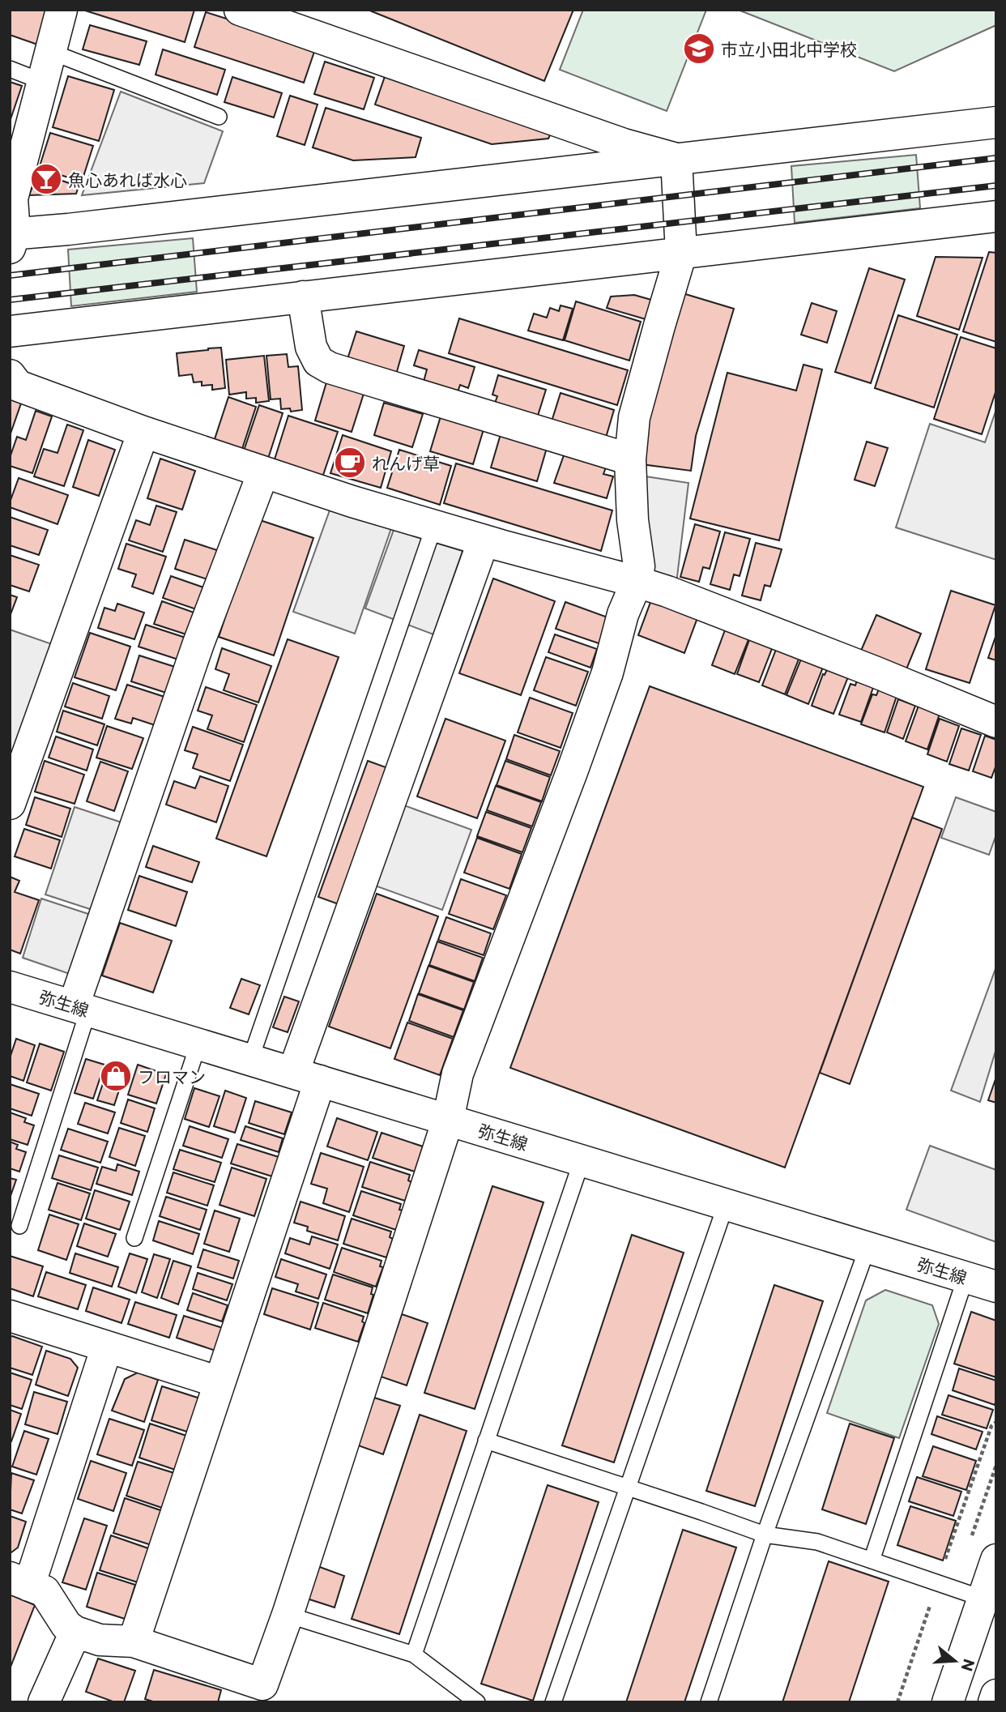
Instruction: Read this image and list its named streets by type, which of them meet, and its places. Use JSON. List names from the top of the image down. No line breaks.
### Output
{"streets":{"street":["弥生線"]},"places":{"school or university":["市立小田北中学校"],"bar":["魚心あれば水心"],"cafe":["れんげ草"],"shop":["フロマン"]},"north":"right"}
